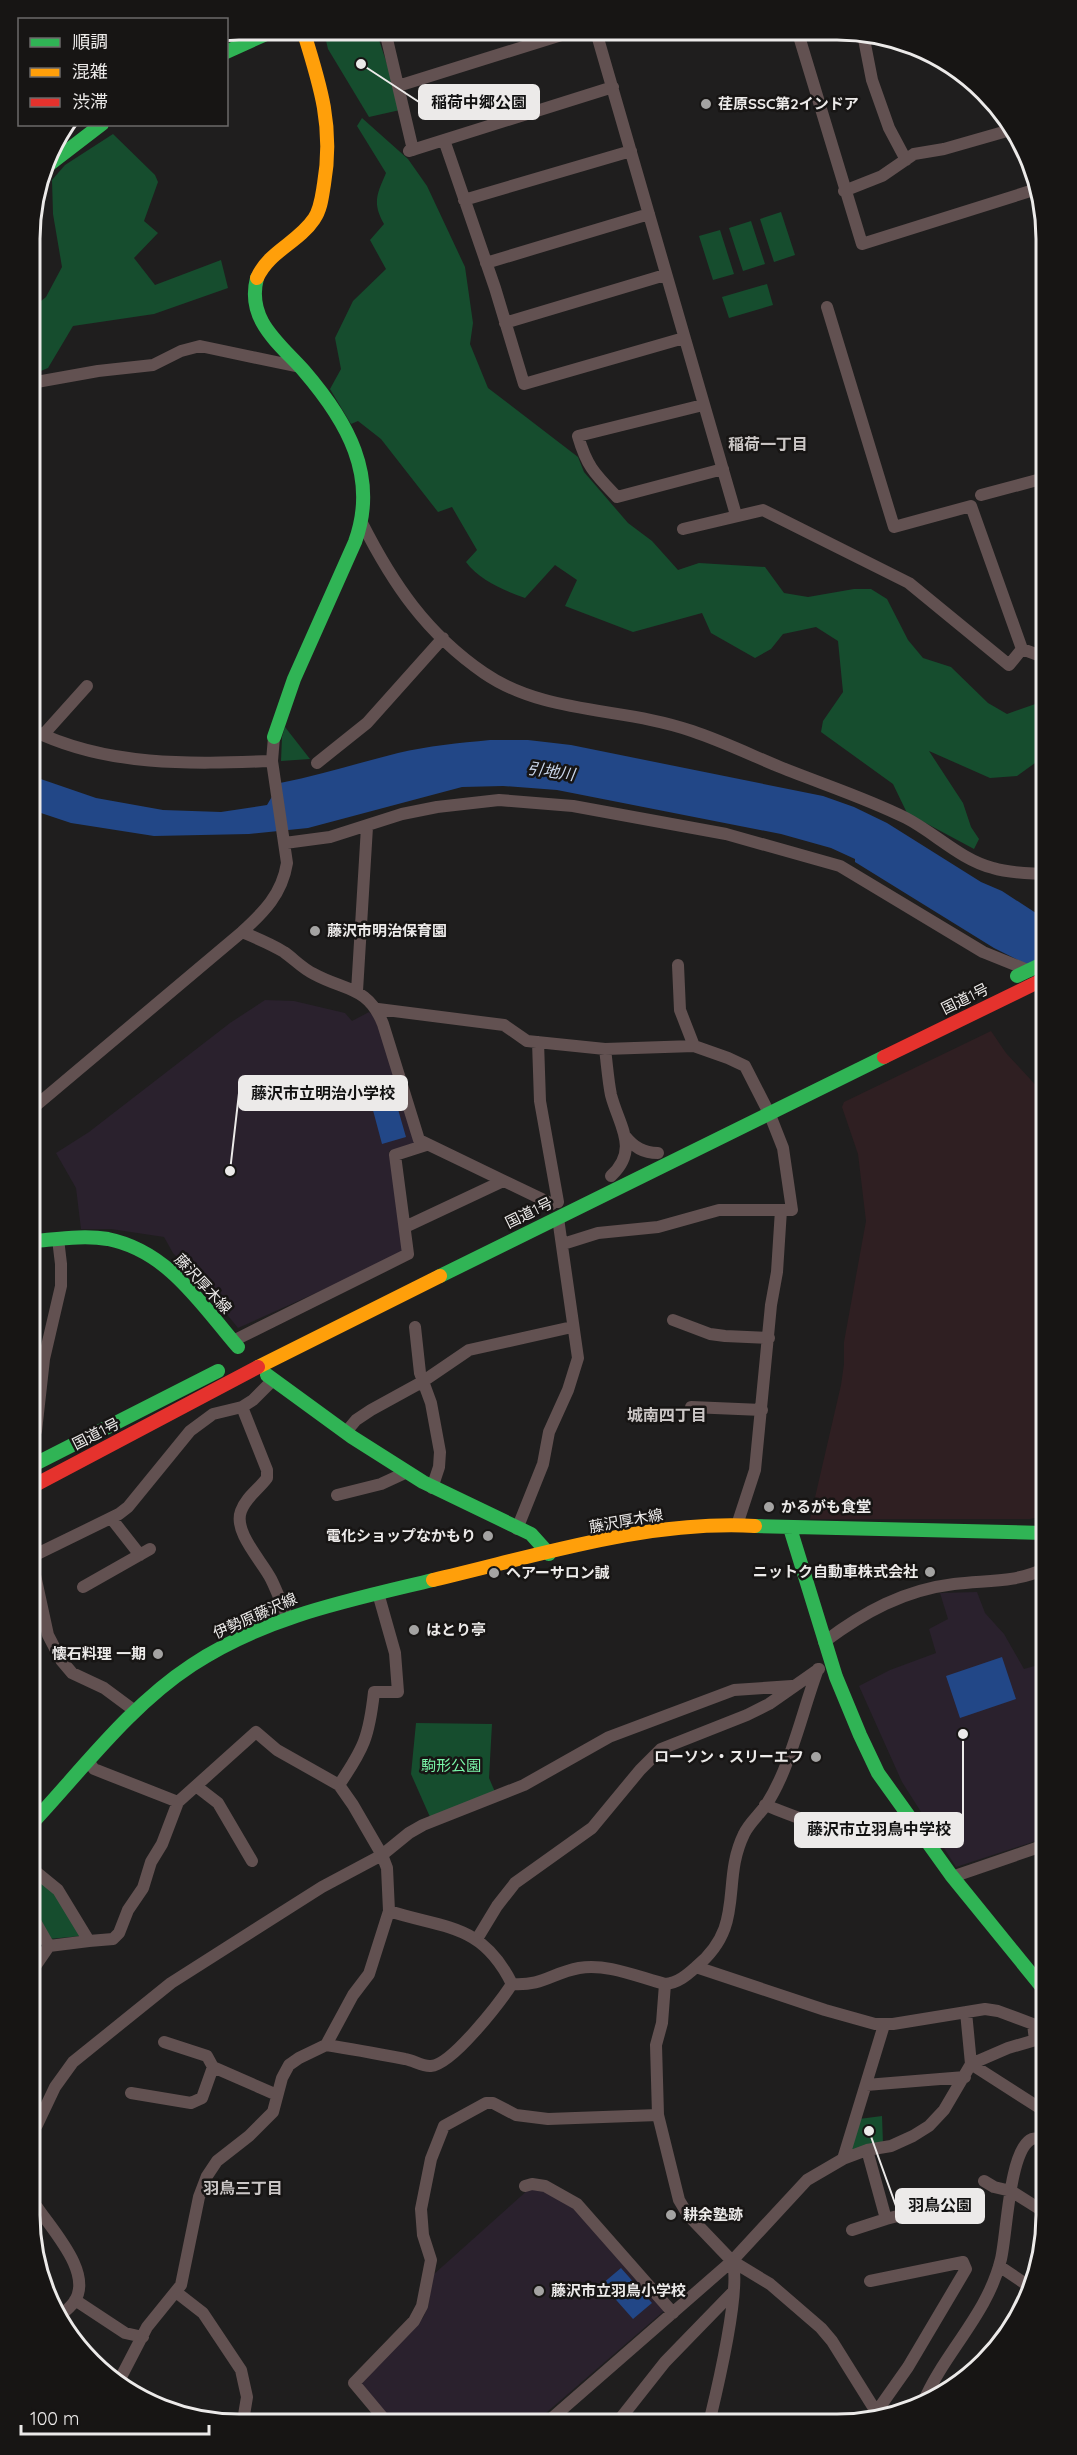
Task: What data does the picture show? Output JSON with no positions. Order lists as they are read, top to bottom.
{
  "streets": {
    "main road": ["国道1号", "藤沢厚木線", "伊勢原藤沢線"]
  },
  "crossings": [
    ["国道1号", "藤沢厚木線"],
    ["藤沢厚木線", "伊勢原藤沢線"]
  ],
  "districts": ["稲荷一丁目", "城南四丁目", "羽鳥三丁目"],
  "water": ["引地川"],
  "parks": ["駒形公園"],
  "places": [
    "稲荷中郷公園",
    "荏原SSC第2インドア",
    "藤沢市明治保育園",
    "藤沢市立明治小学校",
    "かるがも食堂",
    "電化ショップなかもり",
    "ニットク自動車株式会社",
    "ヘアーサロン誠",
    "はとり亭",
    "懐石料理 一期",
    "藤沢市立羽鳥中学校",
    "ローソン・スリーエフ",
    "羽鳥公園",
    "耕余塾跡",
    "藤沢市立羽鳥小学校"
  ],
  "legend": ["順調", "混雑", "渋滞"],
  "scale_bar": "100 m"
}
